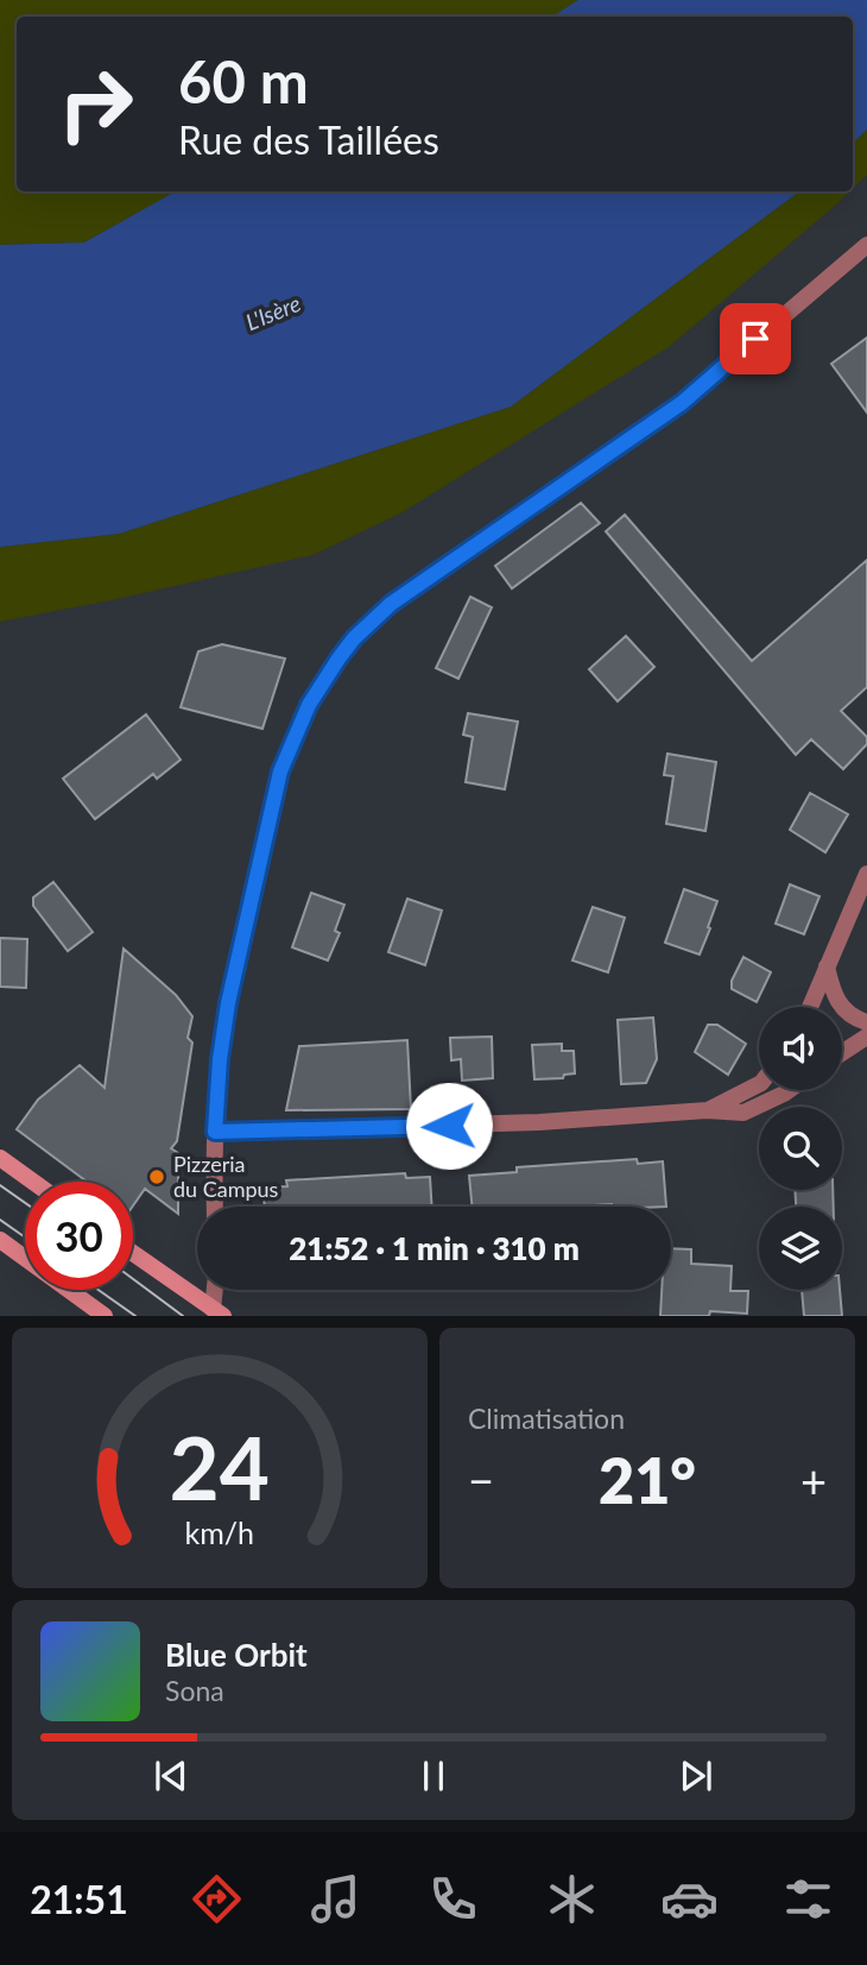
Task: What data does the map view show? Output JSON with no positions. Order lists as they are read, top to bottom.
{
  "water": ["L'Isère"],
  "places": ["Pizzeria du Campus"],
  "page": {
    "turn": ["60 m", "Rue des Taillées"],
    "limit": "30",
    "trip": "21:52 · 1 min · 310 m",
    "tile": "Climatisation",
    "heat": ["−", "21°", "+"],
    "song": ["Blue Orbit", "Sona"],
    "tabs": "21:51",
    "gauge": ["24", "km/h"]
  }
}
